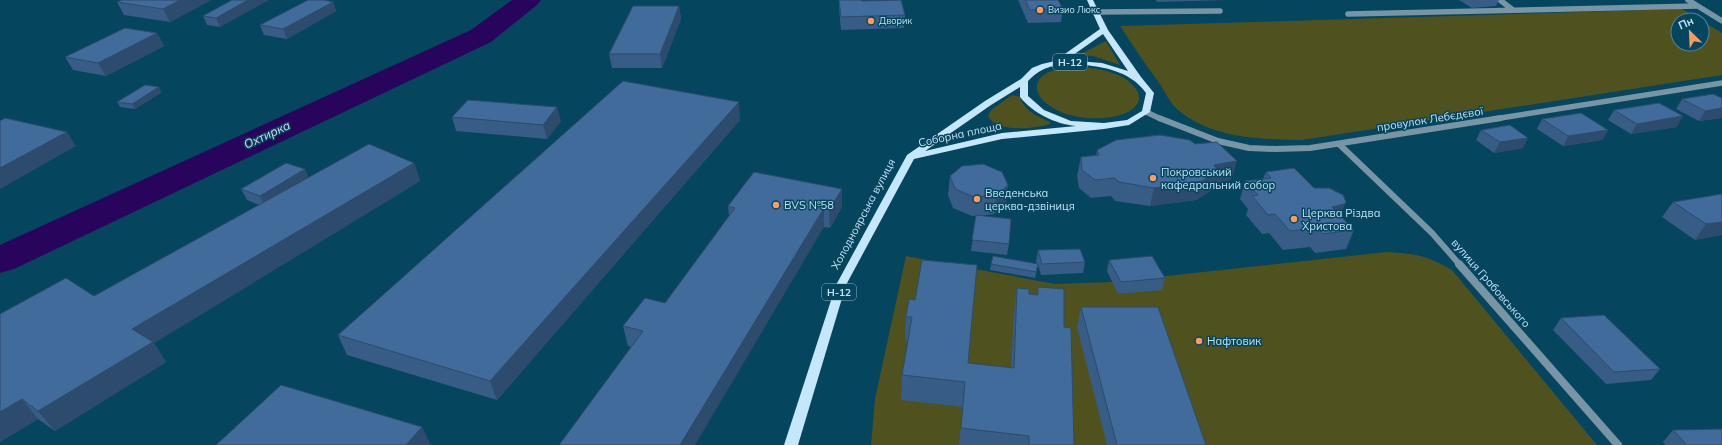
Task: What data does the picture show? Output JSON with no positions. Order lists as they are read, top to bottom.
{
  "streets": {
    "main road": ["Н-12", "Соборна площа", "Холодноярська вулиця"],
    "street": ["провулок Лебєдєвої", "вулиця Грабовського"]
  },
  "crossings": [
    ["Н-12", "Соборна площа"],
    ["провулок Лебєдєвої", "Соборна площа"],
    ["провулок Лебєдєвої", "вулиця Грабовського"],
    ["Соборна площа", "Холодноярська вулиця"]
  ],
  "water": ["Охтирка"],
  "places": [
    "Визио Люкс",
    "Дворик",
    "Покровський кафедральний собор",
    "Введенська церква-дзвіниця",
    "BVS №58",
    "Церква Різдва Христова",
    "Нафтовик"
  ],
  "north": "top left"
}
